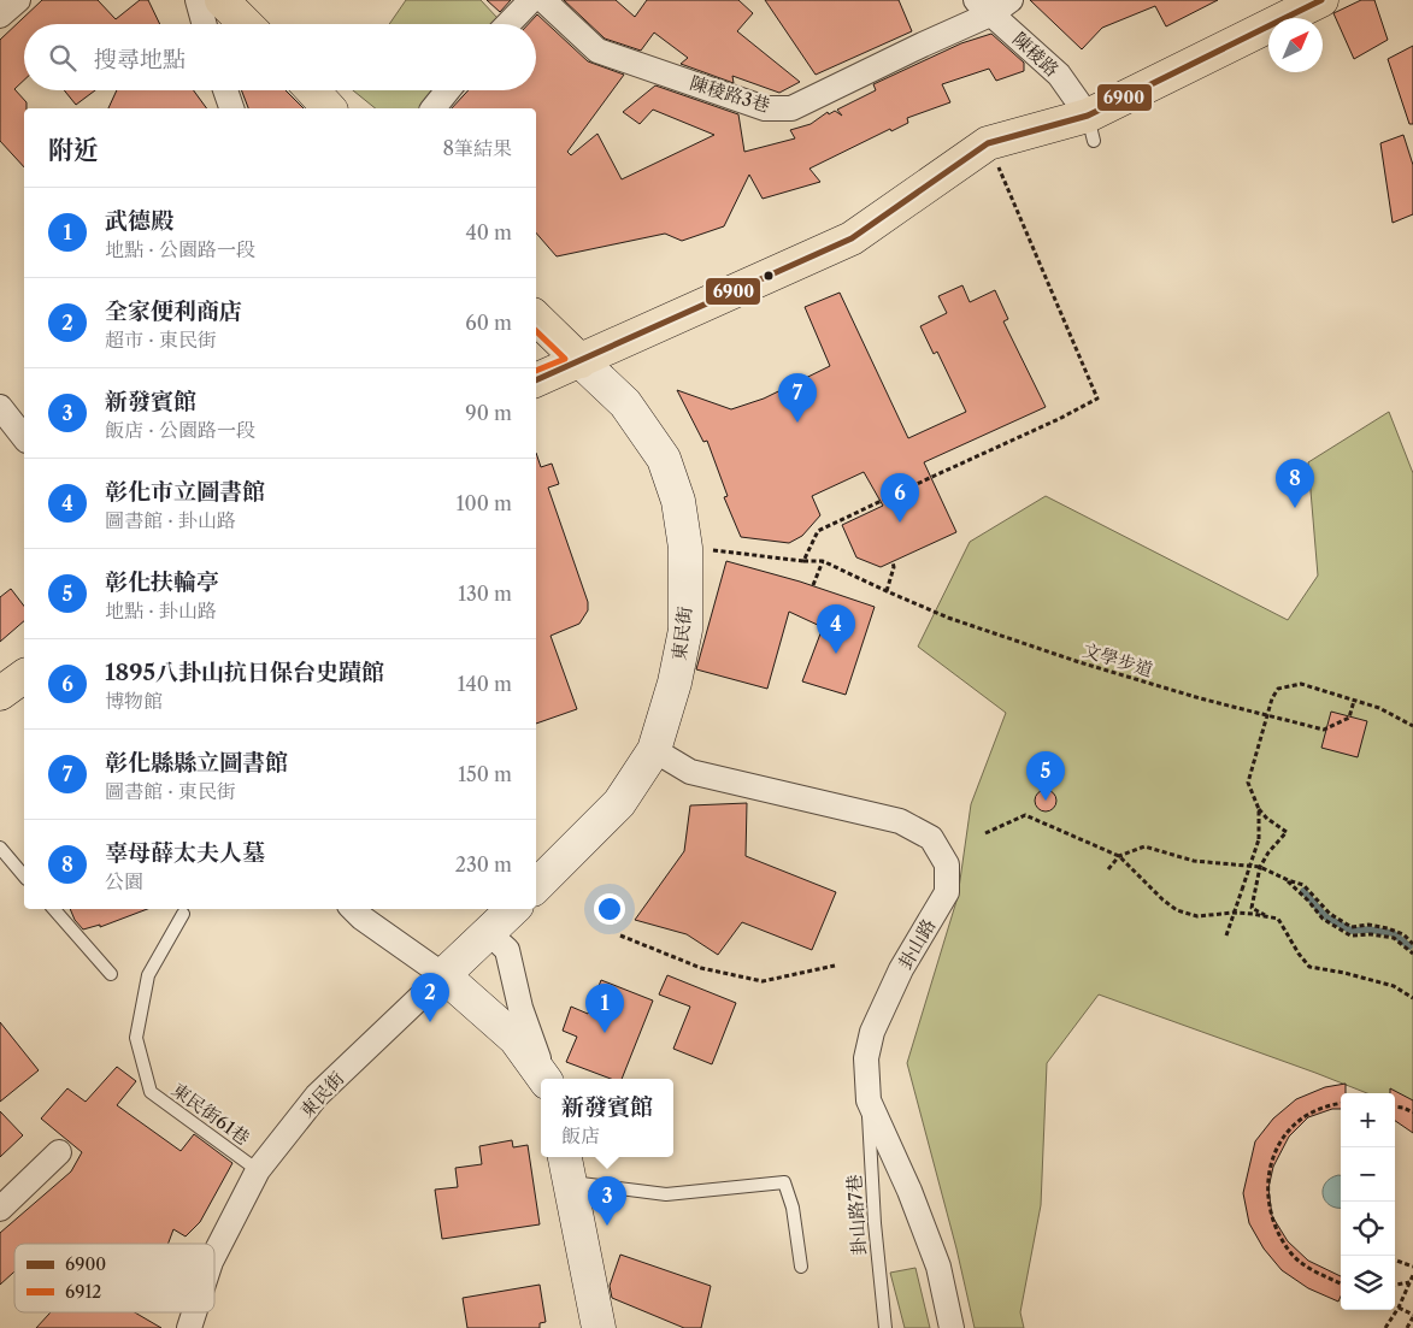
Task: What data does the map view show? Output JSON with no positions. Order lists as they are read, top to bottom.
{
  "streets": {
    "main road": ["東民街"],
    "street": ["陳稜路", "陳稜路3巷", "卦山路"],
    "lane": ["東民街61巷", "卦山路7巷"],
    "path": ["文學步道"]
  },
  "crossings": [
    ["陳稜路", "陳稜路3巷"],
    ["東民街", "文學步道"],
    ["東民街", "卦山路"],
    ["東民街", "東民街61巷"],
    ["卦山路", "卦山路7巷"]
  ],
  "lines": ["transit line 6900", "transit line 6912"],
  "legend": ["6900", "6912"],
  "north": "top right",
  "page": {
    "search": "搜尋地點",
    "heading": ["附近", "8筆結果"],
    "list": [
      {
        "mark": "1",
        "name": "武德殿",
        "note": "地點 · 公園路一段",
        "value": "40 m"
      },
      {
        "mark": "2",
        "name": "全家便利商店",
        "note": "超市 · 東民街",
        "value": "60 m"
      },
      {
        "mark": "3",
        "name": "新發賓館",
        "note": "飯店 · 公園路一段",
        "value": "90 m"
      },
      {
        "mark": "4",
        "name": "彰化市立圖書館",
        "note": "圖書館 · 卦山路",
        "value": "100 m"
      },
      {
        "mark": "5",
        "name": "彰化扶輪亭",
        "note": "地點 · 卦山路",
        "value": "130 m"
      },
      {
        "mark": "6",
        "name": "1895八卦山抗日保台史蹟館",
        "note": "博物館",
        "value": "140 m"
      },
      {
        "mark": "7",
        "name": "彰化縣縣立圖書館",
        "note": "圖書館 · 東民街",
        "value": "150 m"
      },
      {
        "mark": "8",
        "name": "辜母薛太夫人墓",
        "note": "公園",
        "value": "230 m"
      }
    ],
    "pins": [
      "7",
      "8",
      "6",
      "4",
      "5",
      "2",
      "1",
      "3"
    ],
    "popup": ["新發賓館", "飯店"],
    "map_buttons": ["+", "−"]
  }
}
